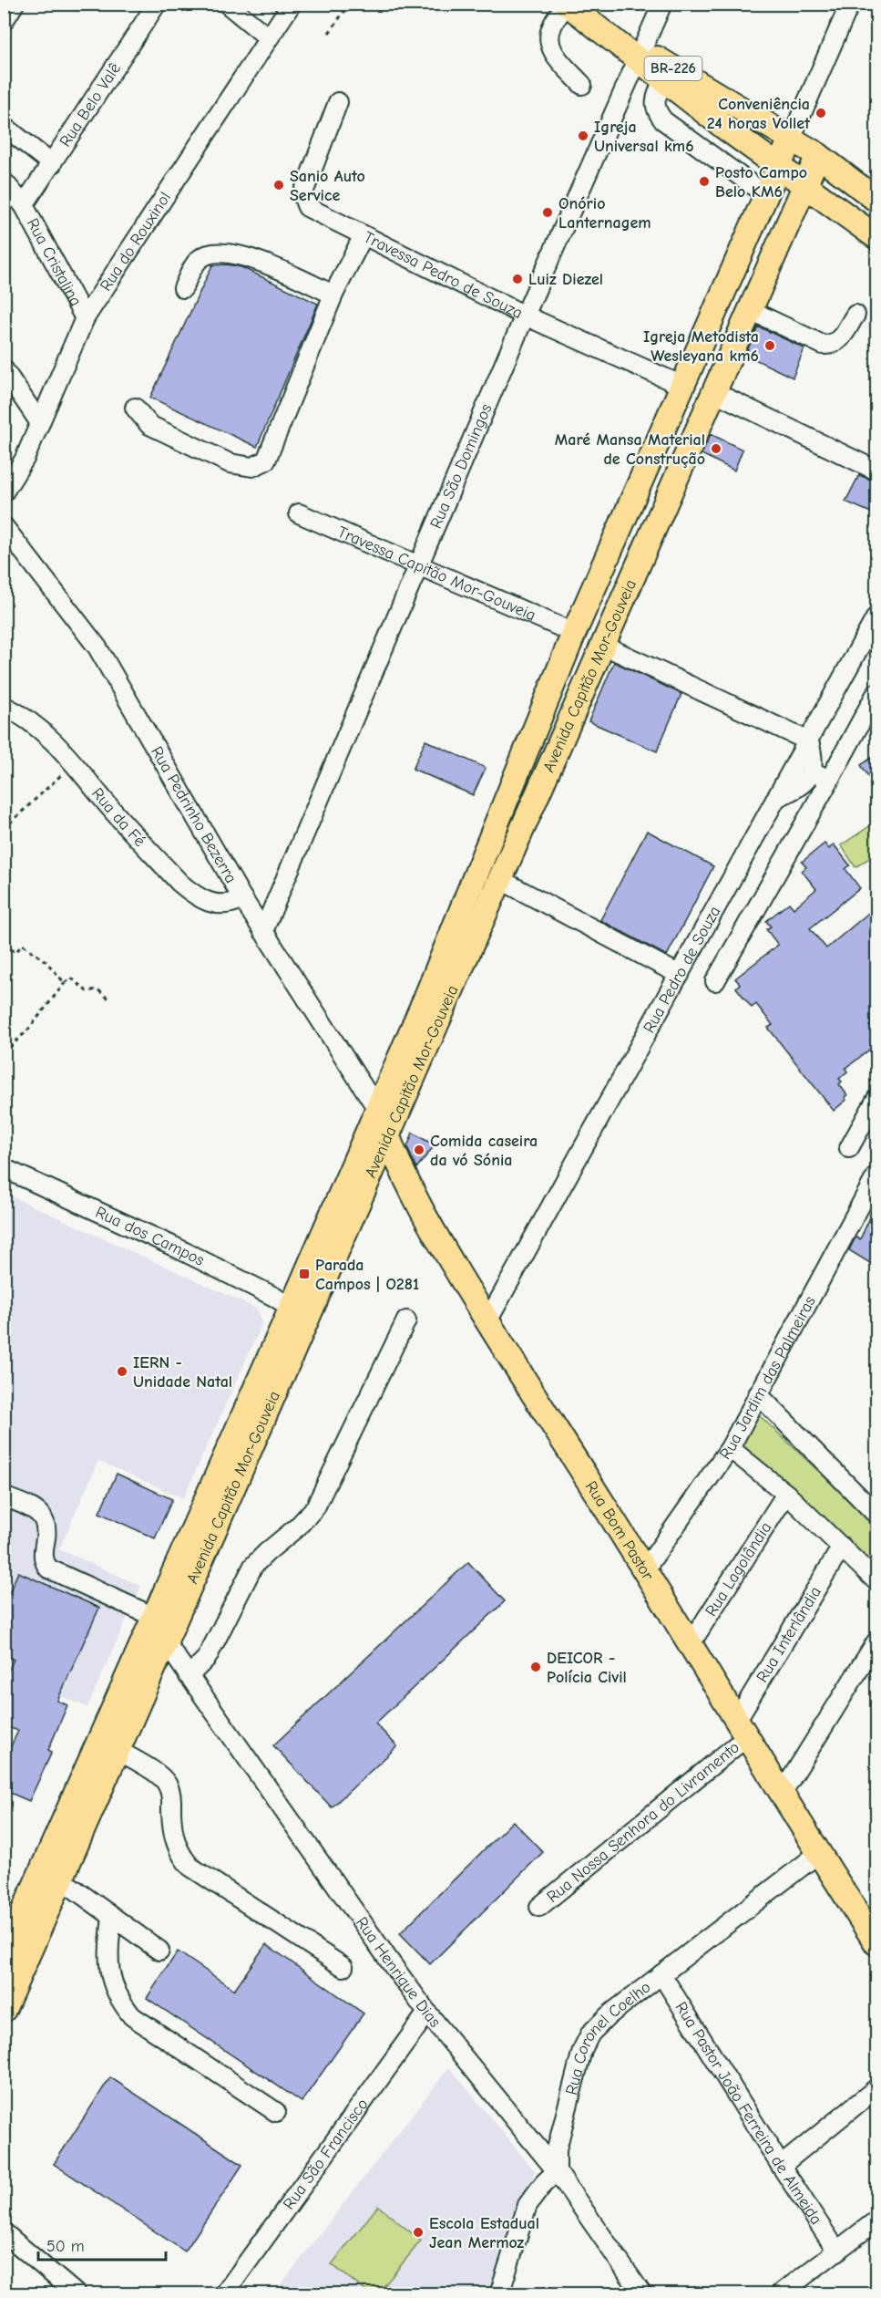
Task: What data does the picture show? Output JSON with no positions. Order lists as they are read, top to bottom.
{
  "streets": {
    "main road": ["BR-226", "Avenida Capitão Mor-Gouveia", "Rua Bom Pastor"],
    "street": [
      "Rua Belo Valê",
      "Rua do Rouxinol",
      "Rua Cristalina",
      "Travessa Pedro de Souza",
      "Rua São Domingos",
      "Travessa Capitão Mor-Gouveia",
      "Rua Pedrinho Bezerra",
      "Rua da Fé",
      "Rua Pedro de Souza",
      "Rua dos Campos",
      "Rua Jardim das Palmeiras",
      "Rua Lagolândia",
      "Rua Interlândia",
      "Rua Nossa Senhora do Livramento",
      "Rua Henrique Dias",
      "Rua Coronel Coelho",
      "Rua Pastor João Ferreira de Almeida",
      "Rua São Francisco"
    ]
  },
  "crossings": [
    ["BR-226", "Rua São Domingos"],
    ["BR-226", "Avenida Capitão Mor-Gouveia"],
    ["Rua Belo Valê", "Rua Cristalina"],
    ["Rua do Rouxinol", "Rua Cristalina"],
    ["Travessa Pedro de Souza", "Rua São Domingos"],
    ["Travessa Pedro de Souza", "Avenida Capitão Mor-Gouveia"],
    ["Rua São Domingos", "Travessa Capitão Mor-Gouveia"],
    ["Rua São Domingos", "Rua Pedrinho Bezerra"],
    ["Travessa Capitão Mor-Gouveia", "Avenida Capitão Mor-Gouveia"],
    ["Avenida Capitão Mor-Gouveia", "Rua Pedrinho Bezerra"],
    ["Avenida Capitão Mor-Gouveia", "Rua dos Campos"],
    ["Avenida Capitão Mor-Gouveia", "Rua Bom Pastor"],
    ["Avenida Capitão Mor-Gouveia", "Rua Henrique Dias"],
    ["Rua Pedrinho Bezerra", "Rua da Fé"],
    ["Rua Pedrinho Bezerra", "Rua Bom Pastor"],
    ["Rua Pedro de Souza", "Rua Bom Pastor"],
    ["Rua Jardim das Palmeiras", "Rua Bom Pastor"],
    ["Rua Bom Pastor", "Rua Lagolândia"],
    ["Rua Bom Pastor", "Rua Interlândia"],
    ["Rua Bom Pastor", "Rua Nossa Senhora do Livramento"],
    ["Rua Bom Pastor", "Rua Coronel Coelho"],
    ["Rua Interlândia", "Rua Nossa Senhora do Livramento"],
    ["Rua Henrique Dias", "Rua Coronel Coelho"],
    ["Rua Henrique Dias", "Rua São Francisco"],
    ["Rua Coronel Coelho", "Rua Pastor João Ferreira de Almeida"]
  ],
  "places": {
    "other": [
      "Conveniência 24 horas Vollet",
      "Igreja Universal km6",
      "Posto Campo Belo KM6",
      "Sanio Auto Service",
      "Onório Lanternagem",
      "Luiz Diezel",
      "Igreja Metodista Wesleyana km6",
      "Maré Mansa Material de Construção",
      "Comida caseira da vó Sónia",
      "IERN - Unidade Natal",
      "DEICOR - Polícia Civil",
      "Escola Estadual Jean Mermoz"
    ],
    "transit": ["Parada Campos | O281"]
  },
  "scale_bar": "50 m"
}
